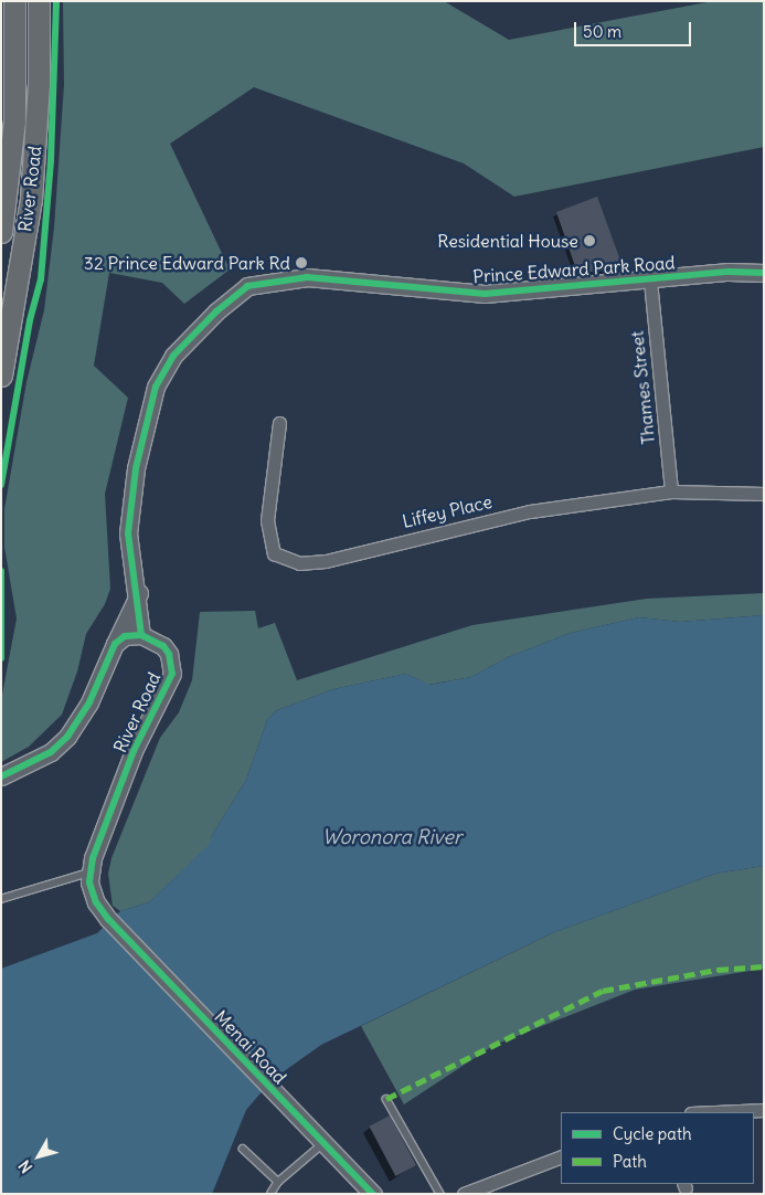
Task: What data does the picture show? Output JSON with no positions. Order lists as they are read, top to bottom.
{
  "streets": {
    "main road": ["River Road"],
    "street": [
      "Prince Edward Park Road",
      "Thames Street",
      "Liffey Place",
      "Menai Road"
    ]
  },
  "crossings": [
    ["River Road", "Prince Edward Park Road"],
    ["River Road", "Menai Road"],
    ["Prince Edward Park Road", "Thames Street"],
    ["Thames Street", "Liffey Place"]
  ],
  "water": ["Woronora River"],
  "places": ["Residential House", "32 Prince Edward Park Rd"],
  "legend": ["Cycle path", "Path"],
  "scale_bar": "50 m",
  "north": "bottom left"
}
